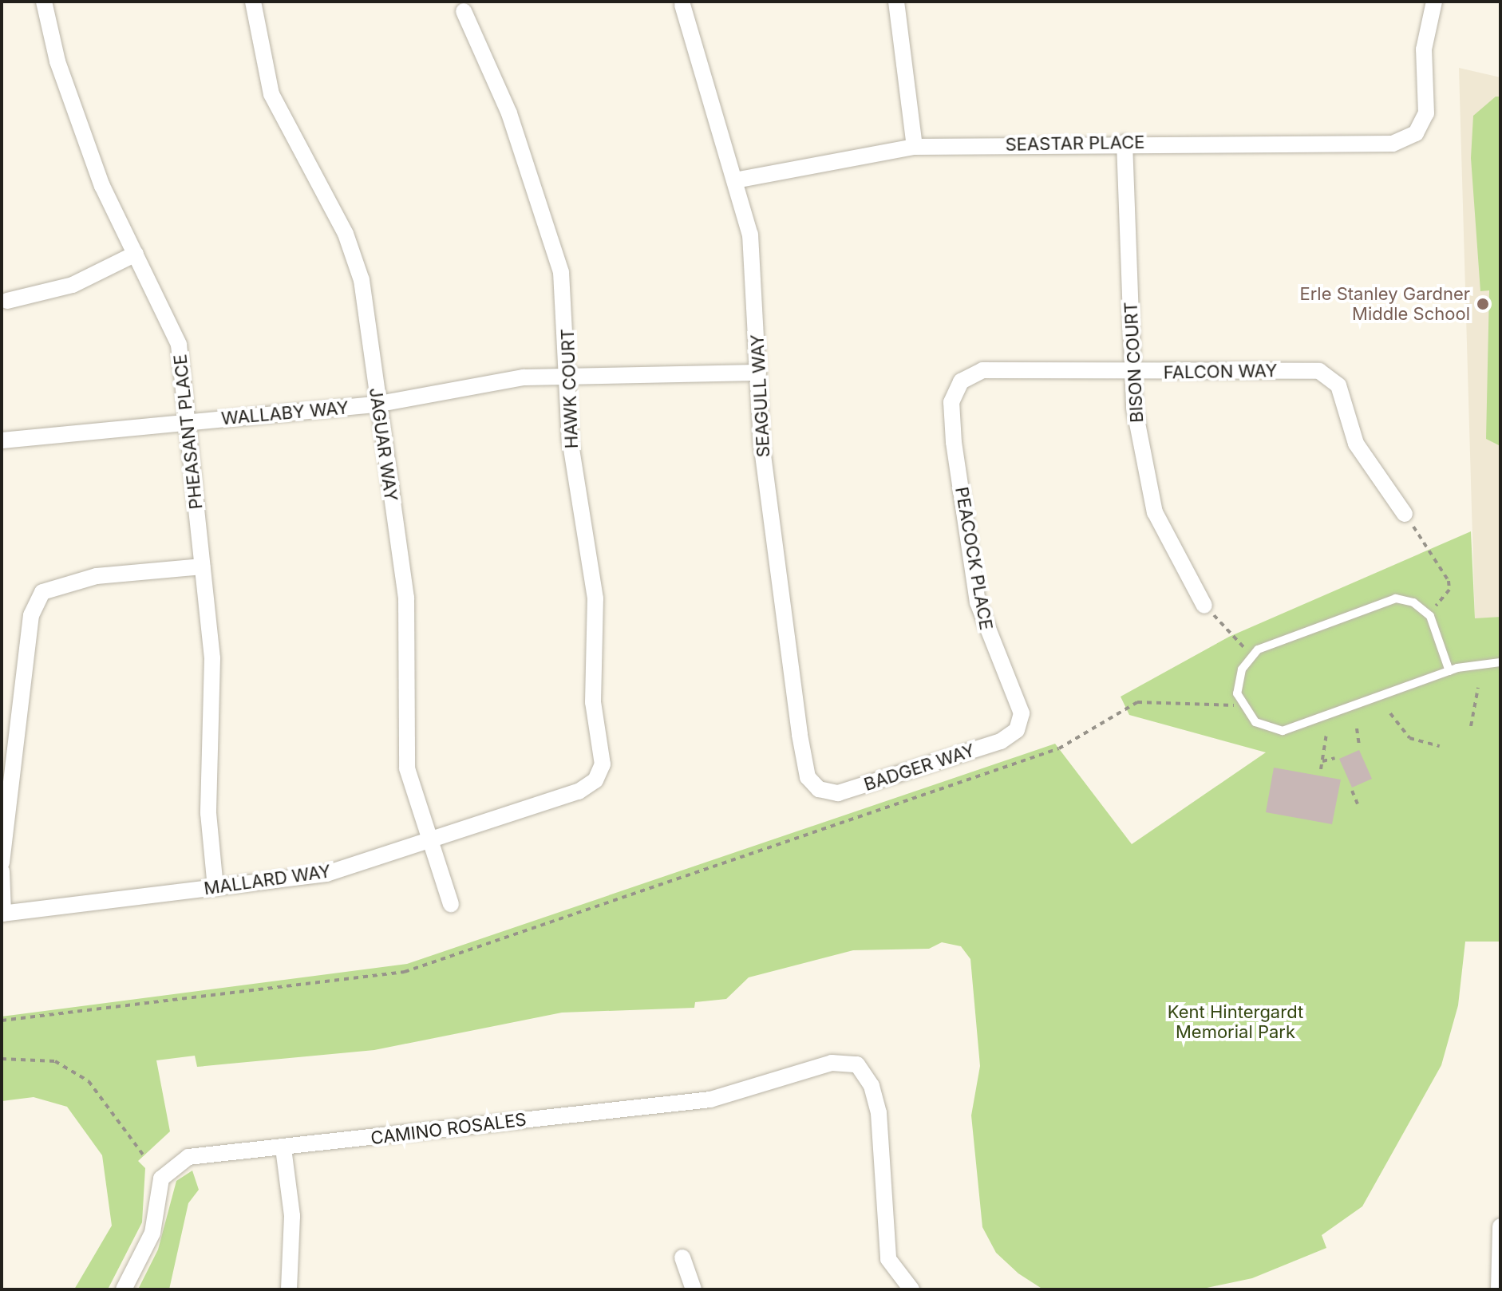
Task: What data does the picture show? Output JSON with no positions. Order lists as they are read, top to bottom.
{
  "streets": {
    "street": [
      "SEASTAR PLACE",
      "BISON COURT",
      "FALCON WAY",
      "HAWK COURT",
      "SEAGULL WAY",
      "WALLABY WAY",
      "PHEASANT PLACE",
      "JAGUAR WAY",
      "PEACOCK PLACE",
      "BADGER WAY",
      "MALLARD WAY",
      "CAMINO ROSALES"
    ]
  },
  "crossings": [
    ["SEASTAR PLACE", "BISON COURT"],
    ["SEASTAR PLACE", "SEAGULL WAY"],
    ["BISON COURT", "FALCON WAY"],
    ["FALCON WAY", "PEACOCK PLACE"],
    ["HAWK COURT", "WALLABY WAY"],
    ["HAWK COURT", "MALLARD WAY"],
    ["SEAGULL WAY", "WALLABY WAY"],
    ["SEAGULL WAY", "BADGER WAY"],
    ["WALLABY WAY", "PHEASANT PLACE"],
    ["WALLABY WAY", "JAGUAR WAY"],
    ["PHEASANT PLACE", "MALLARD WAY"],
    ["JAGUAR WAY", "MALLARD WAY"],
    ["PEACOCK PLACE", "BADGER WAY"]
  ],
  "parks": ["Kent Hintergardt Memorial Park"],
  "places": ["Erle Stanley Gardner Middle School"]
}
